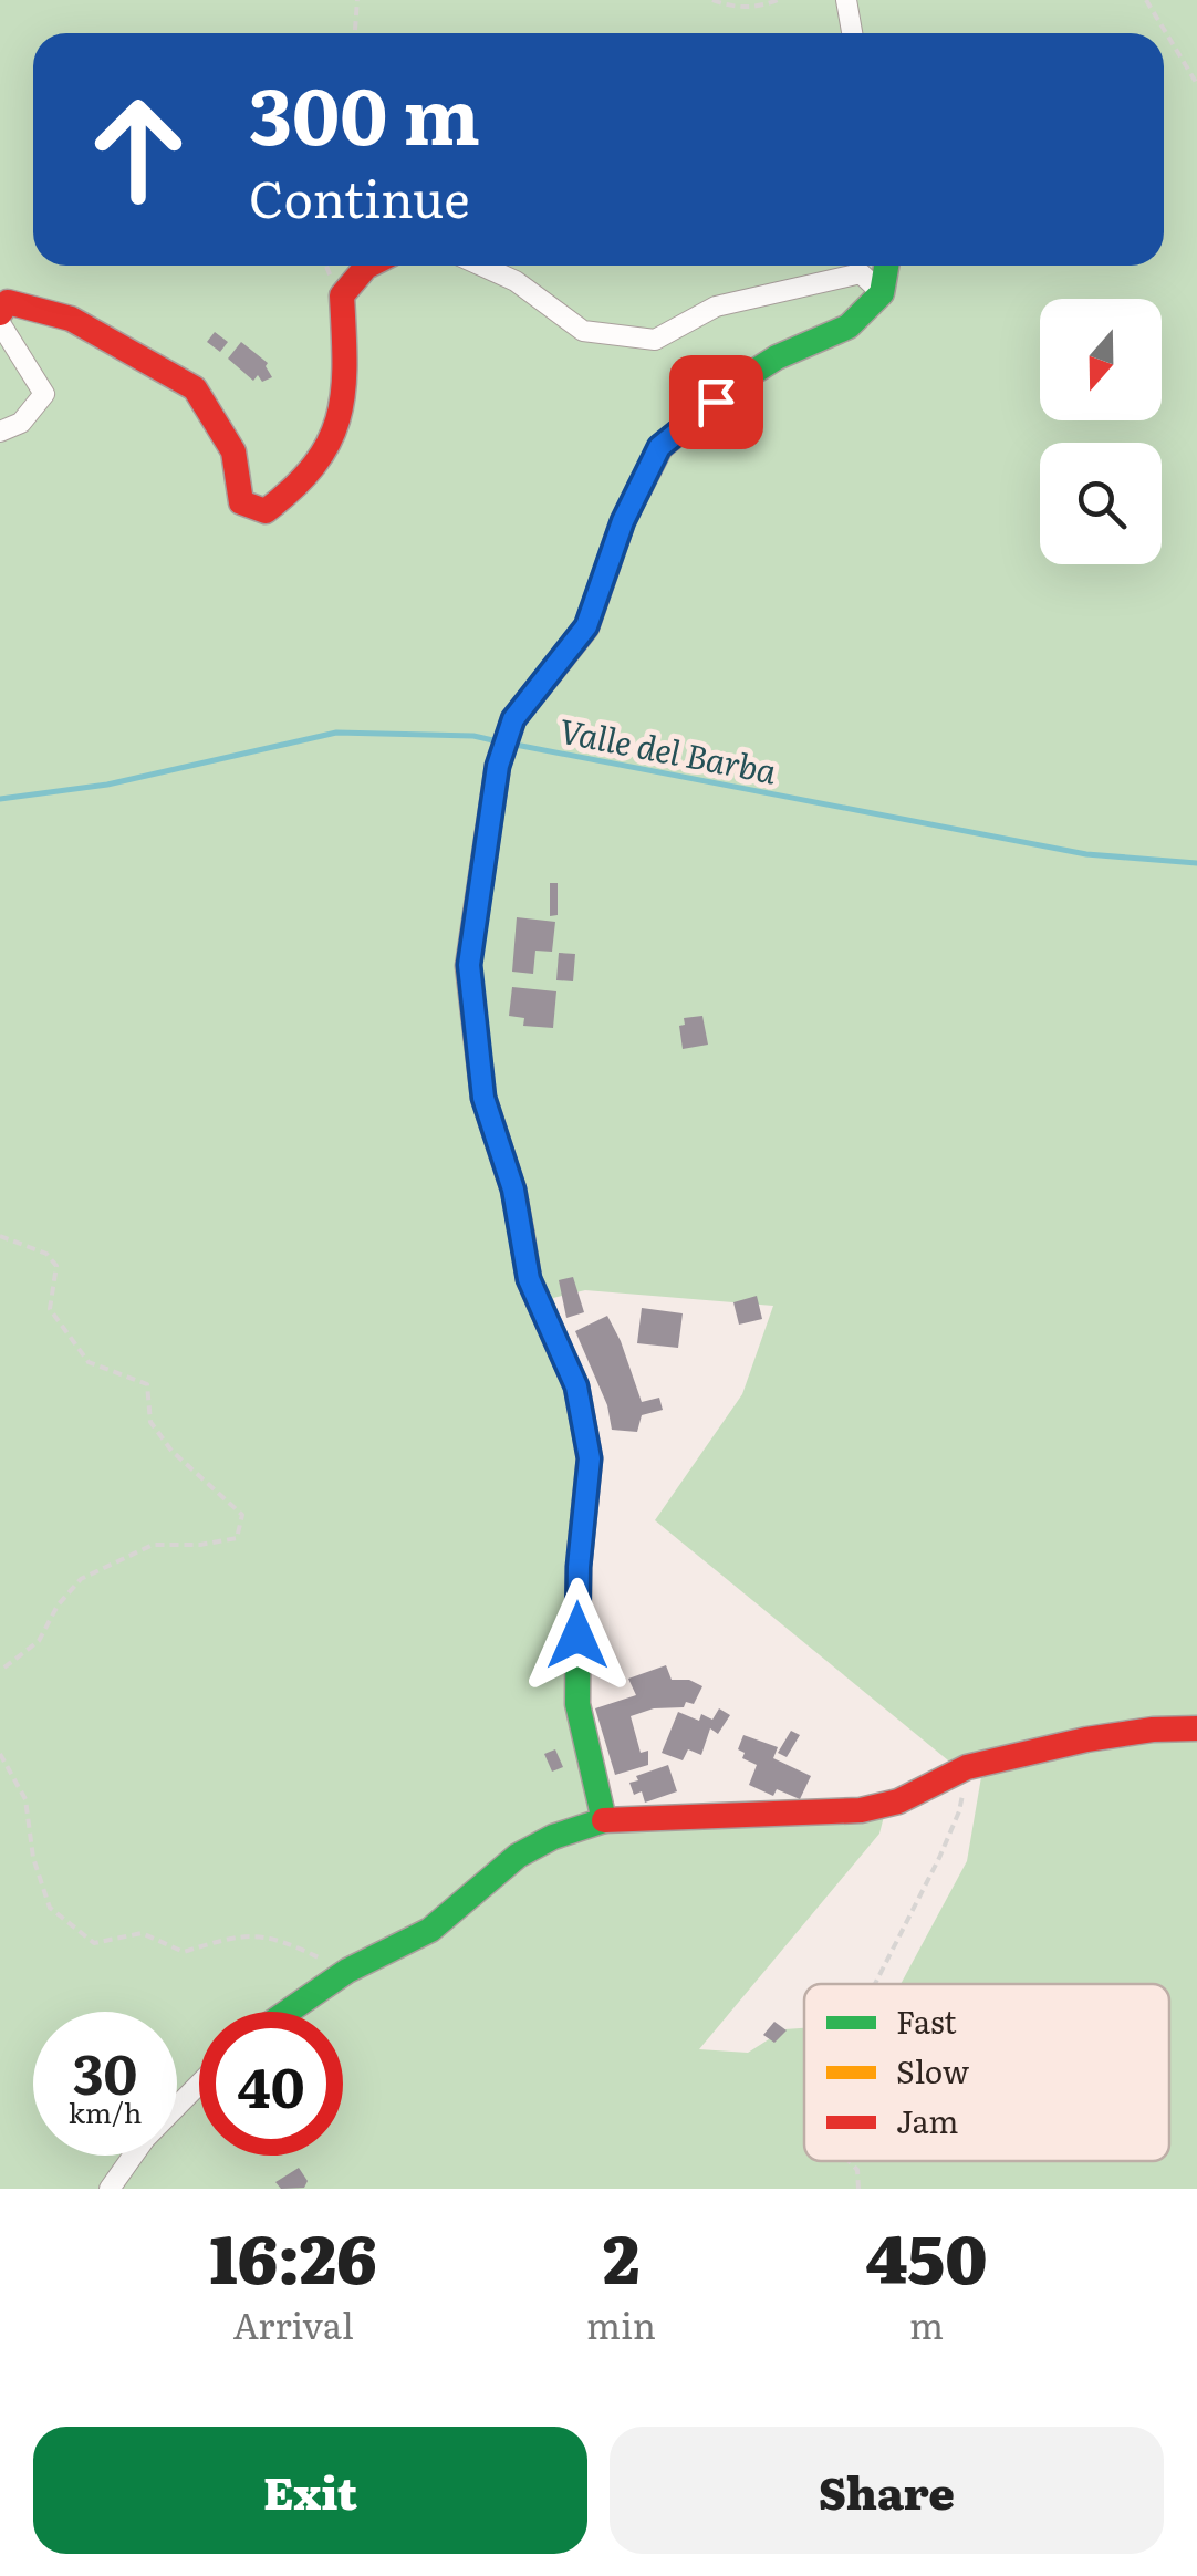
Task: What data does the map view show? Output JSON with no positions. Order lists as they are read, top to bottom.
{
  "water": ["Valle del Barba"],
  "legend": ["Fast", "Slow", "Jam"],
  "north": "bottom",
  "page": {
    "turn": ["300 m", "Continue"],
    "speed": "30 km/h",
    "limit": "40",
    "eta": [
      "16:26",
      "Arrival",
      "2",
      "min",
      "450",
      "m"
    ],
    "buttons": ["Exit", "Share"]
  }
}
